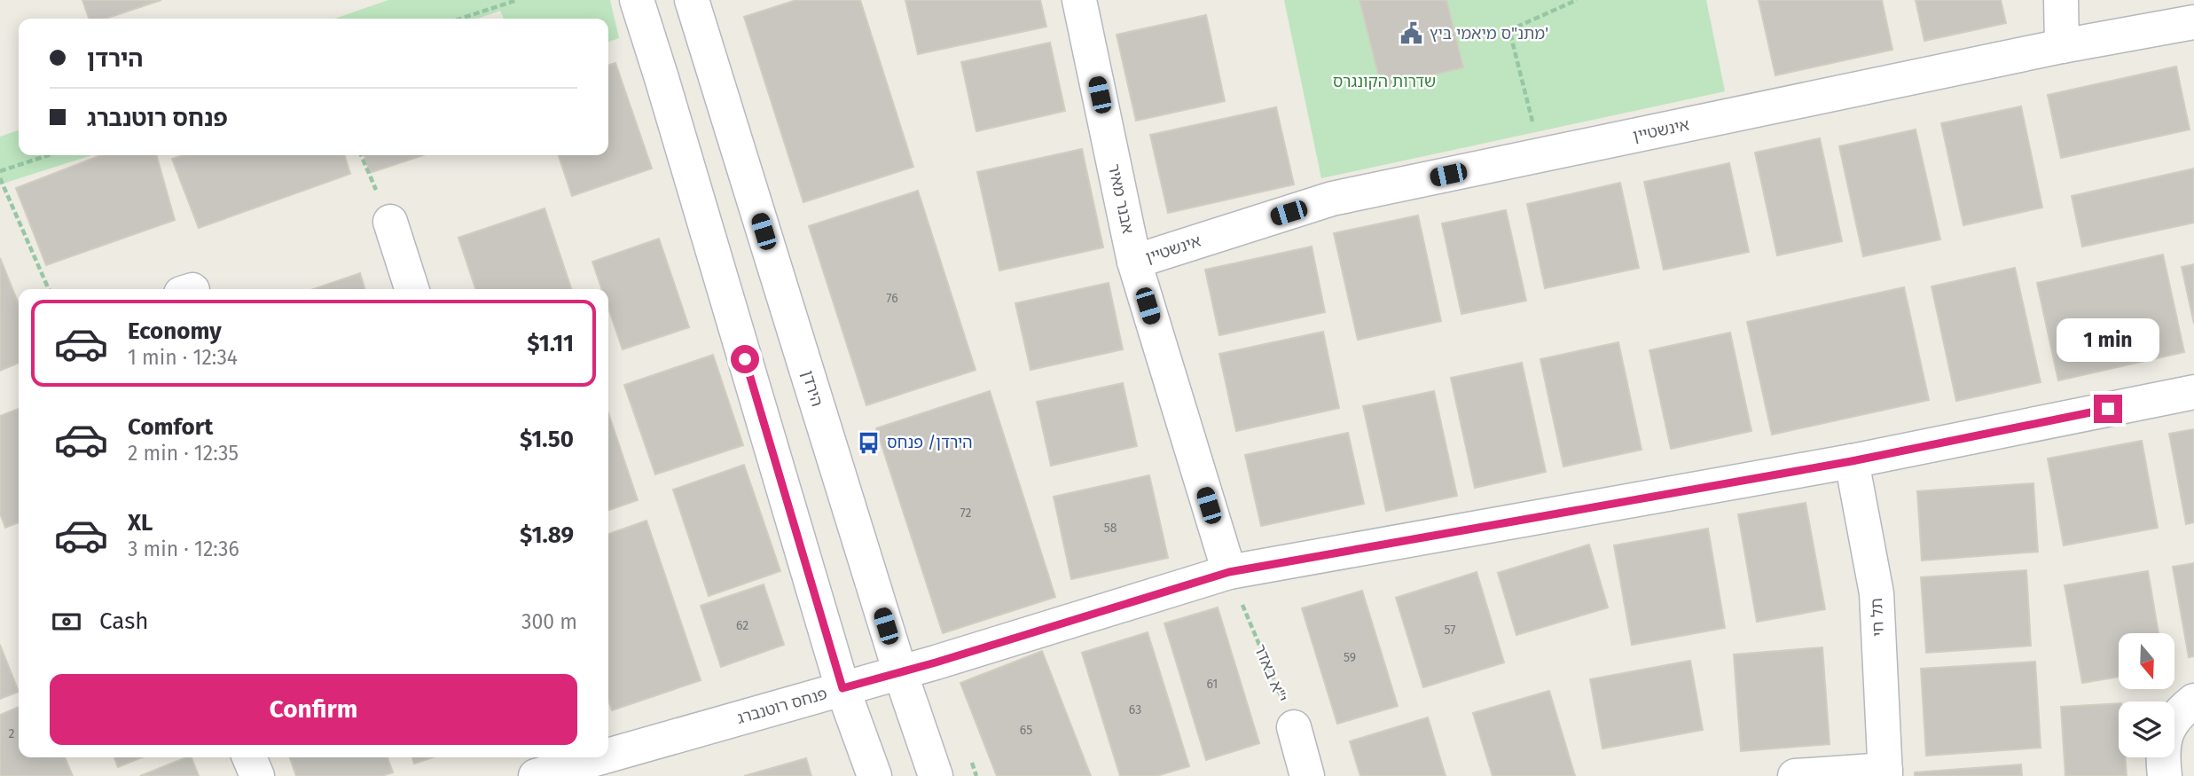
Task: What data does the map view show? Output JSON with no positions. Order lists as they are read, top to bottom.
{
  "streets": {
    "street": [
      "אינשטיין",
      "אבנר מאיר",
      "הירדן",
      "תל חי",
      "פנחס רוטנברג"
    ],
    "path": ["י\"א באדר"]
  },
  "crossings": [
    ["אינשטיין", "אבנר מאיר"],
    ["אבנר מאיר", "י\"א באדר"],
    ["אבנר מאיר", "פנחס רוטנברג"],
    ["הירדן", "פנחס רוטנברג"],
    ["תל חי", "פנחס רוטנברג"],
    ["י\"א באדר", "פנחס רוטנברג"]
  ],
  "parks": ["שדרות הקונגרס"],
  "places": {
    "public building": ["מתנ\"ס מיאמי ביץ'"],
    "bus stop": ["הירדן/ פנחס"]
  },
  "house_numbers": [
    "76",
    "72",
    "58",
    "62",
    "57",
    "59",
    "61",
    "63",
    "65",
    "2"
  ],
  "north": "bottom",
  "page": {
    "banner": ["הירדן", "פנחס רוטנברג"],
    "list": [
      {
        "name": "Economy",
        "note": "1 min · 12:34",
        "value": "$1.11"
      },
      {
        "name": "Comfort",
        "note": "2 min · 12:35",
        "value": "$1.50"
      },
      {
        "name": "XL",
        "note": "3 min · 12:36",
        "value": "$1.89"
      }
    ],
    "bubble": "1 min",
    "pay": ["Cash", "300 m"],
    "buttons": "Confirm"
  }
}
